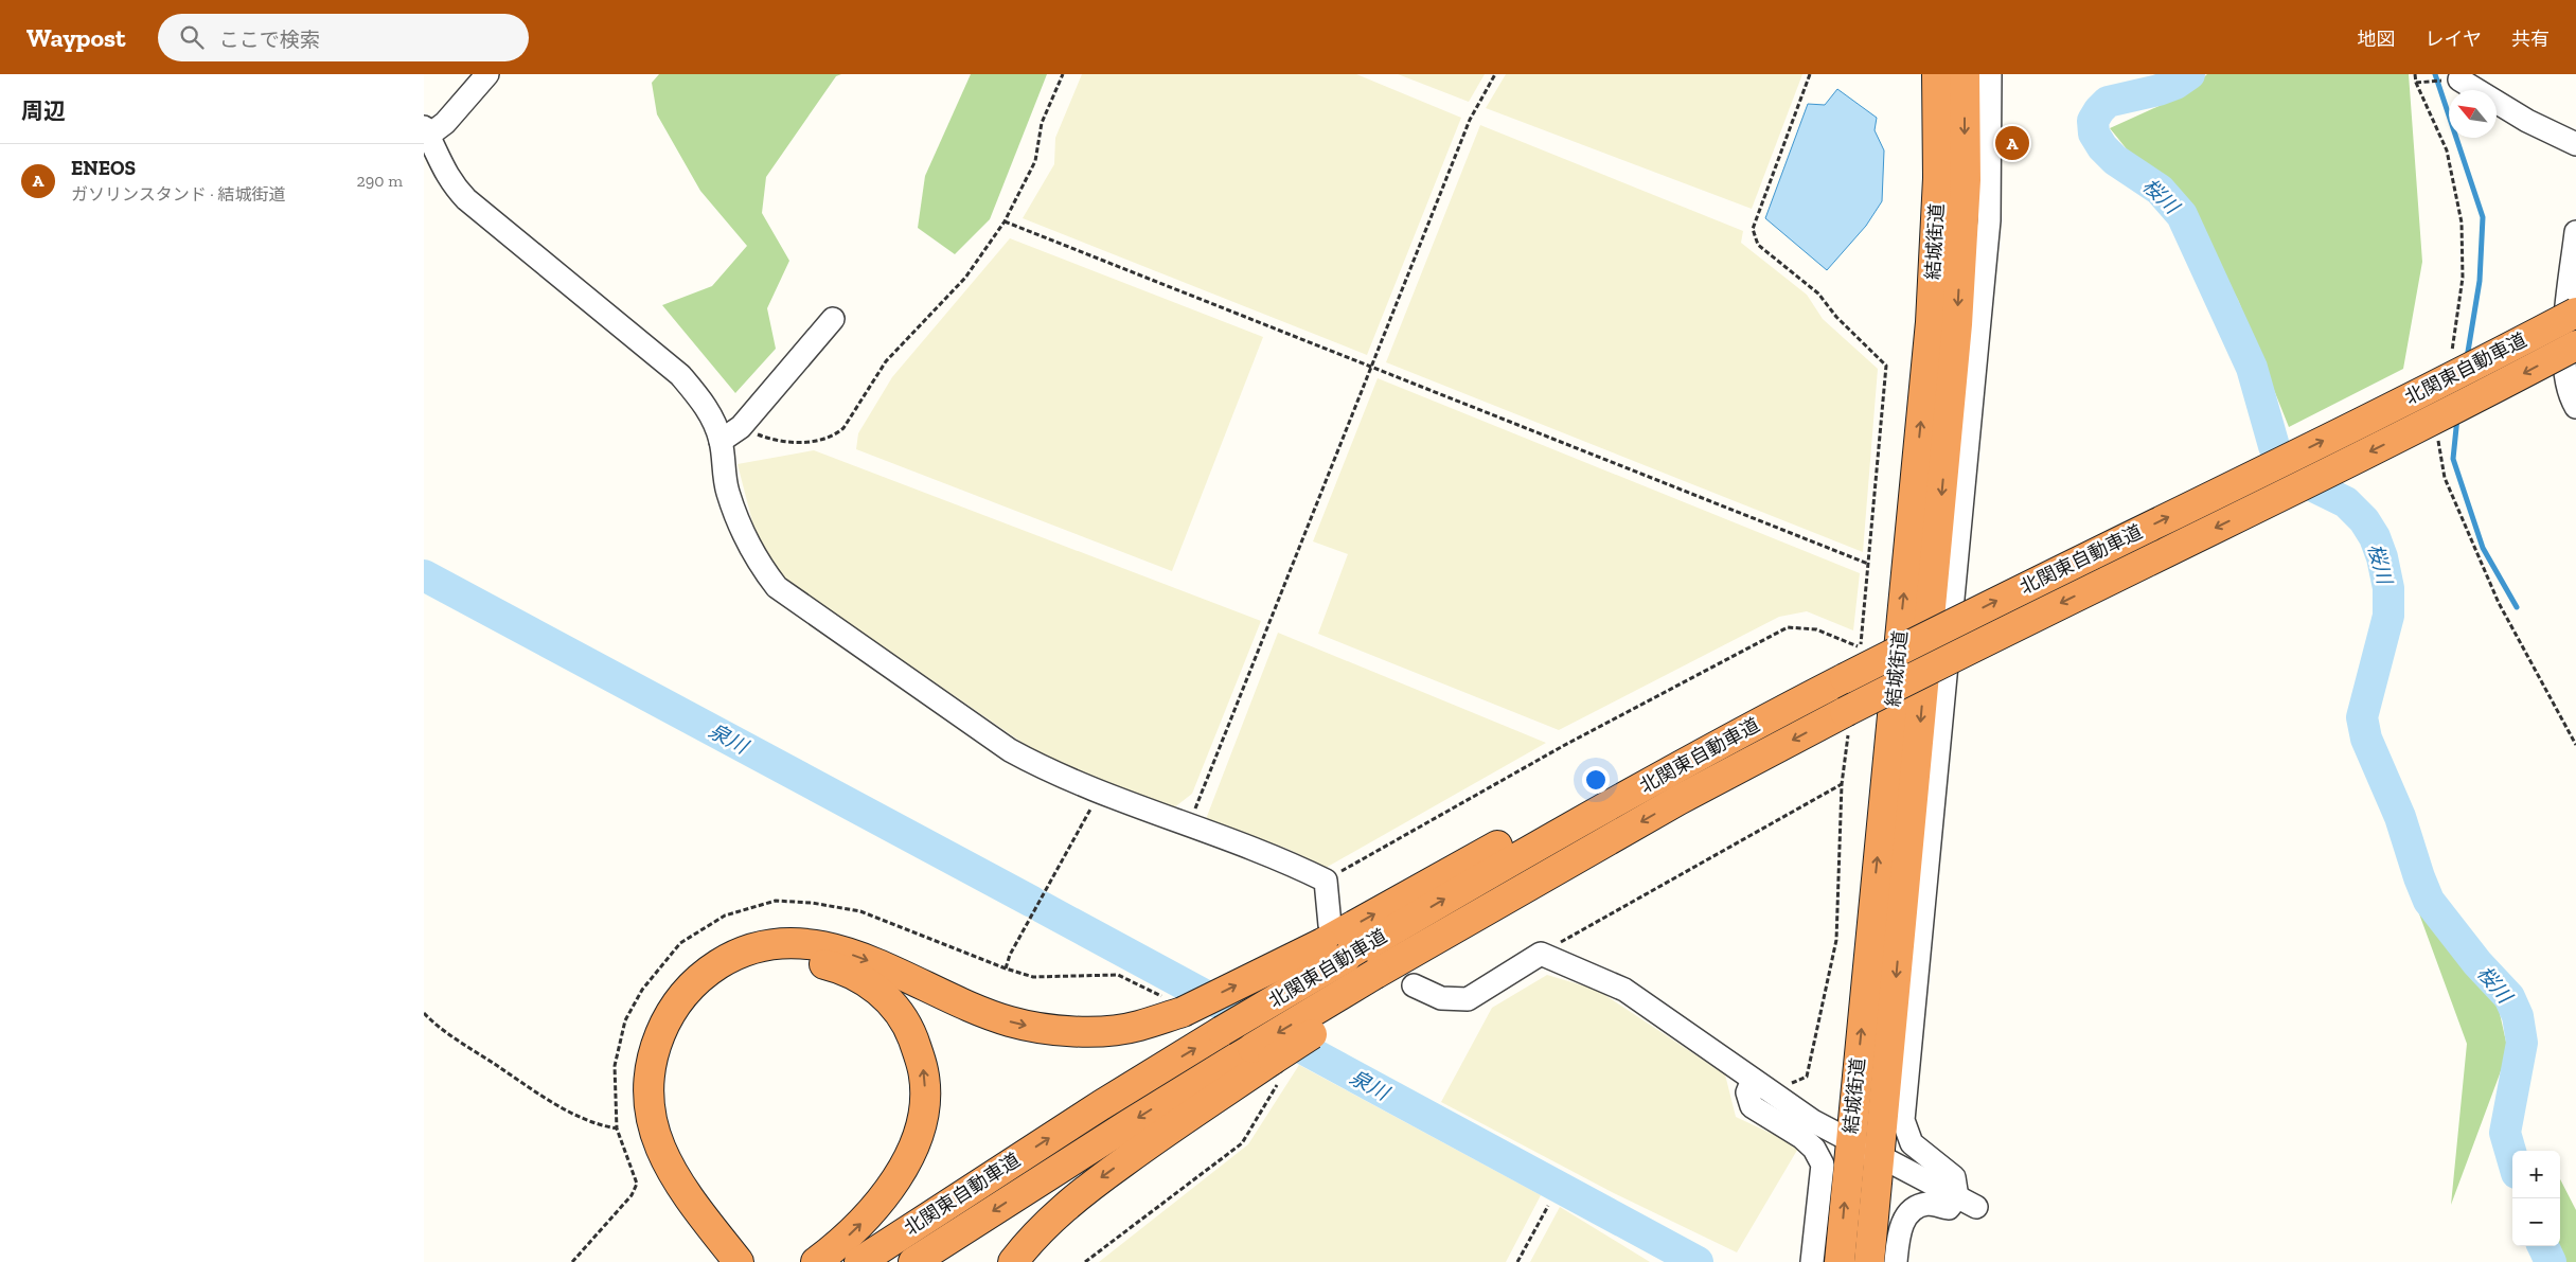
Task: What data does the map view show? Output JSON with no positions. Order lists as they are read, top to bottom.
{
  "streets": {
    "highway": ["結城街道", "北関東自動車道"]
  },
  "water": ["桜川", "泉川"],
  "north": "top left",
  "page": {
    "header": "Waypost",
    "search": "ここで検索",
    "nav": ["地図", "レイヤ", "共有"],
    "heading": "周辺",
    "pins": "A",
    "list": [
      {
        "mark": "A",
        "name": "ENEOS",
        "note": "ガソリンスタンド · 結城街道",
        "value": "290 m"
      }
    ],
    "map_buttons": ["+", "−"]
  }
}
